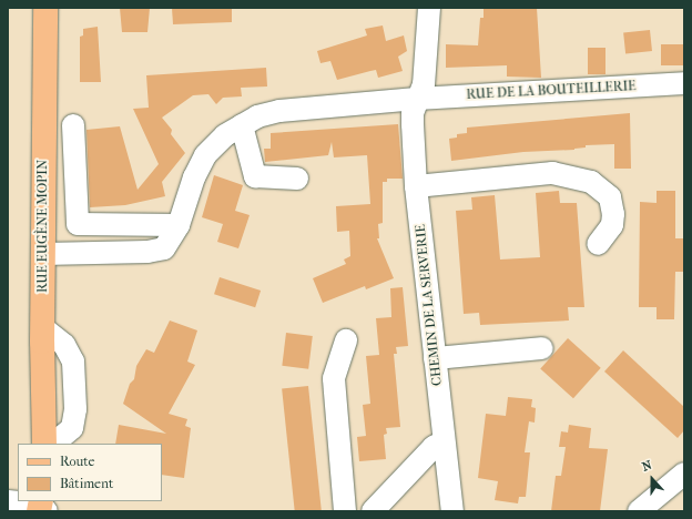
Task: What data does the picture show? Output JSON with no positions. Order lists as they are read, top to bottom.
{
  "streets": {
    "main road": ["RUE EUGÈNE MOPIN"],
    "street": ["RUE DE LA BOUTEILLERIE", "CHEMIN DE LA SERVERIE"]
  },
  "crossings": [
    ["RUE DE LA BOUTEILLERIE", "RUE EUGÈNE MOPIN"],
    ["RUE DE LA BOUTEILLERIE", "CHEMIN DE LA SERVERIE"]
  ],
  "legend": ["Route", "Bâtiment"],
  "north": "top"
}
